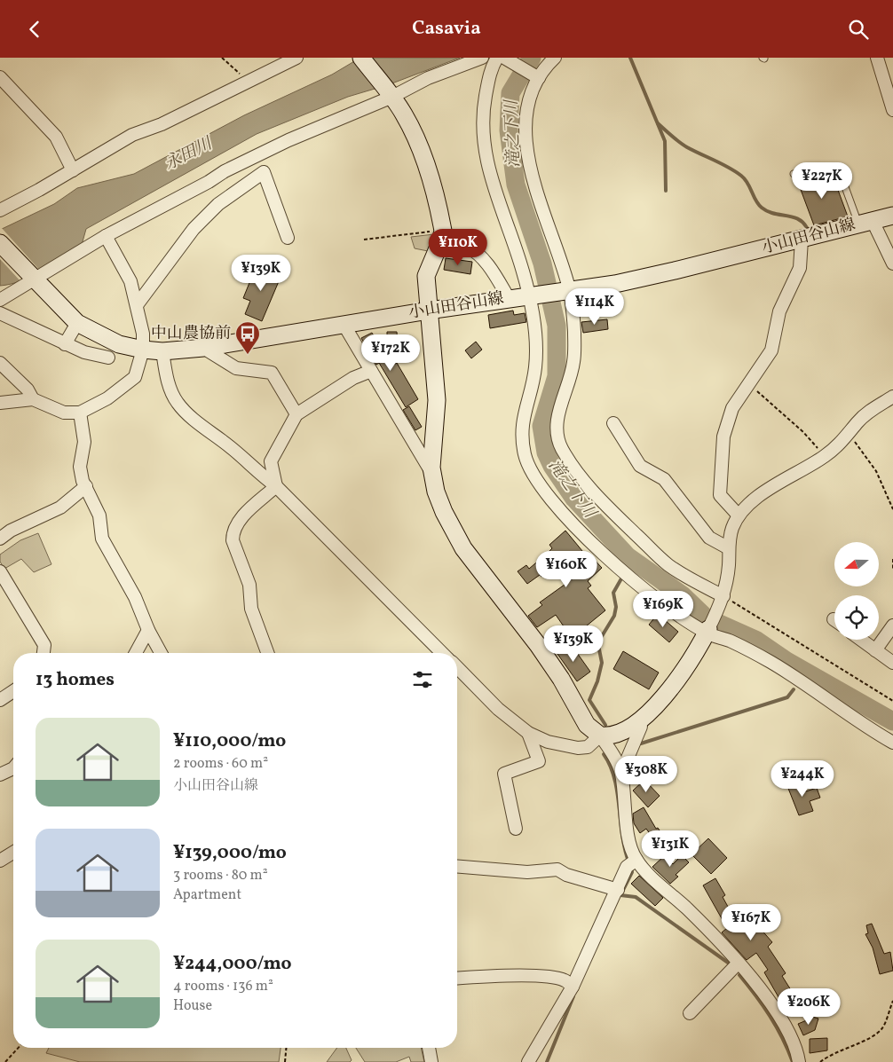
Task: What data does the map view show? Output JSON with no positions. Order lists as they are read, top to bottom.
{
  "streets": {
    "main road": ["小山田谷山線"]
  },
  "water": ["滝之下川", "永田川"],
  "places": {
    "bus stop": ["中山農協前"]
  },
  "north": "left",
  "page": {
    "header": "Casavia",
    "price": [
      "¥227K",
      "¥110K",
      "¥139K",
      "¥114K",
      "¥172K",
      "¥160K",
      "¥169K",
      "¥139K",
      "¥308K",
      "¥244K",
      "¥131K",
      "¥167K",
      "¥206K"
    ],
    "heading": "13 homes",
    "list": [
      {
        "name": "¥110,000/mo",
        "note": "2 rooms · 60 m² · 小山田谷山線"
      },
      {
        "name": "¥139,000/mo",
        "note": "3 rooms · 80 m² · Apartment"
      },
      {
        "name": "¥244,000/mo",
        "note": "4 rooms · 136 m² · House"
      }
    ]
  }
}
